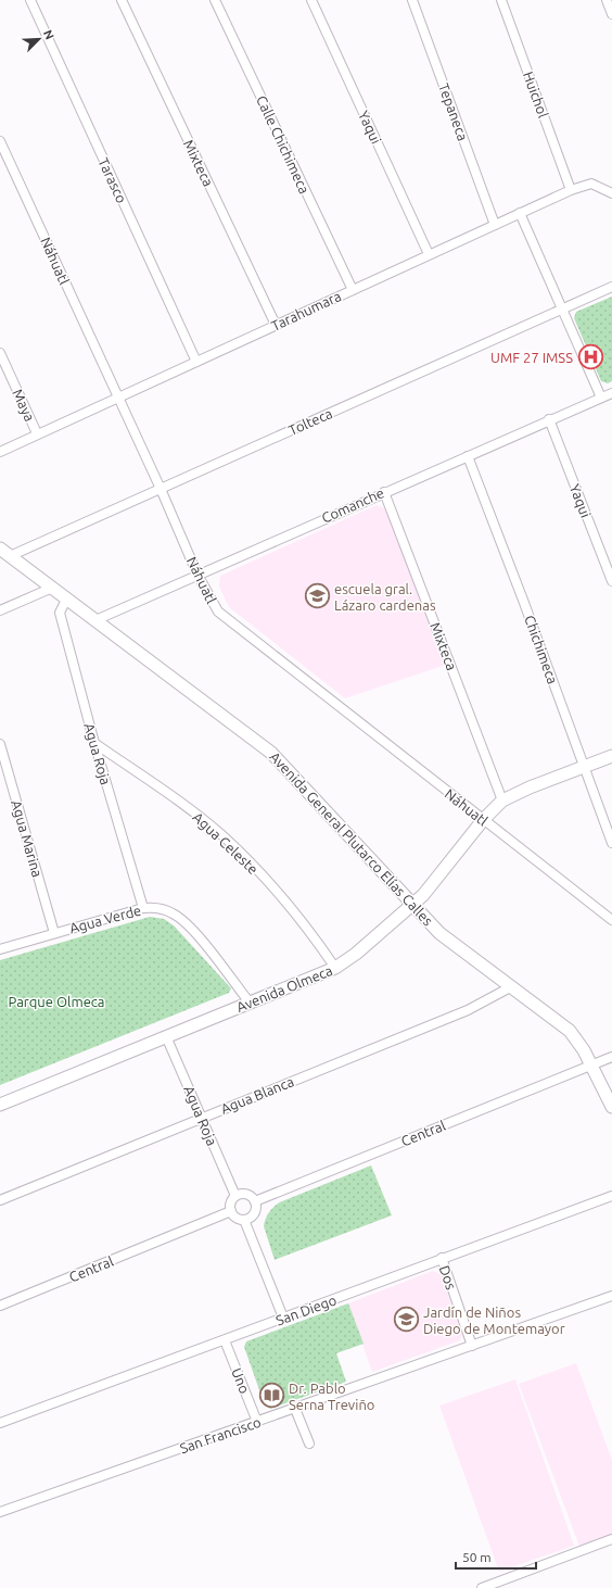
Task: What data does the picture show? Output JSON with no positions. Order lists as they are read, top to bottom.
{
  "streets": {
    "street": [
      "Huichol",
      "Tepaneca",
      "Yaqui",
      "Calle Chichimeca",
      "Mixteca",
      "Tarasco",
      "Náhuatl",
      "Tarahumara",
      "Maya",
      "Tolteca",
      "Comanche",
      "Chichimeca",
      "Agua Roja",
      "Agua Marina",
      "Avenida General Plutarco Elías Calles",
      "Agua Celeste",
      "Agua Verde",
      "Avenida Olmeca",
      "Agua Blanca",
      "Central",
      "Dos",
      "San Diego",
      "Uno",
      "San Francisco"
    ]
  },
  "crossings": [
    ["Huichol", "Tarahumara"],
    ["Tepaneca", "Tarahumara"],
    ["Yaqui", "Tarahumara"],
    ["Yaqui", "Comanche"],
    ["Calle Chichimeca", "Tarahumara"],
    ["Mixteca", "Tarahumara"],
    ["Mixteca", "Comanche"],
    ["Mixteca", "Avenida Olmeca"],
    ["Tarasco", "Tarahumara"],
    ["Náhuatl", "Tarahumara"],
    ["Náhuatl", "Tolteca"],
    ["Náhuatl", "Comanche"],
    ["Náhuatl", "Avenida Olmeca"],
    ["Tarahumara", "Maya"],
    ["Tolteca", "Avenida General Plutarco Elías Calles"],
    ["Comanche", "Chichimeca"],
    ["Comanche", "Avenida General Plutarco Elías Calles"],
    ["Chichimeca", "Avenida Olmeca"],
    ["Agua Roja", "Avenida General Plutarco Elías Calles"],
    ["Agua Roja", "Agua Celeste"],
    ["Agua Roja", "Agua Verde"],
    ["Agua Roja", "Avenida Olmeca"],
    ["Agua Roja", "Agua Blanca"],
    ["Agua Roja", "Central"],
    ["Agua Marina", "Agua Verde"],
    ["Avenida General Plutarco Elías Calles", "Avenida Olmeca"],
    ["Avenida General Plutarco Elías Calles", "Agua Blanca"],
    ["Avenida General Plutarco Elías Calles", "Central"],
    ["Agua Celeste", "Avenida Olmeca"],
    ["Agua Verde", "Avenida Olmeca"],
    ["Dos", "San Diego"],
    ["Dos", "San Francisco"],
    ["San Diego", "Uno"],
    ["Uno", "San Francisco"]
  ],
  "parks": ["Parque Olmeca"],
  "places": {
    "hospital": ["UMF 27 IMSS"],
    "school or university": ["escuela gral. Lázaro cardenas", "Jardín de Niños Diego de Montemayor"],
    "library": ["Dr. Pablo Serna Treviño"]
  },
  "scale_bar": "50 m",
  "north": "top right"
}
